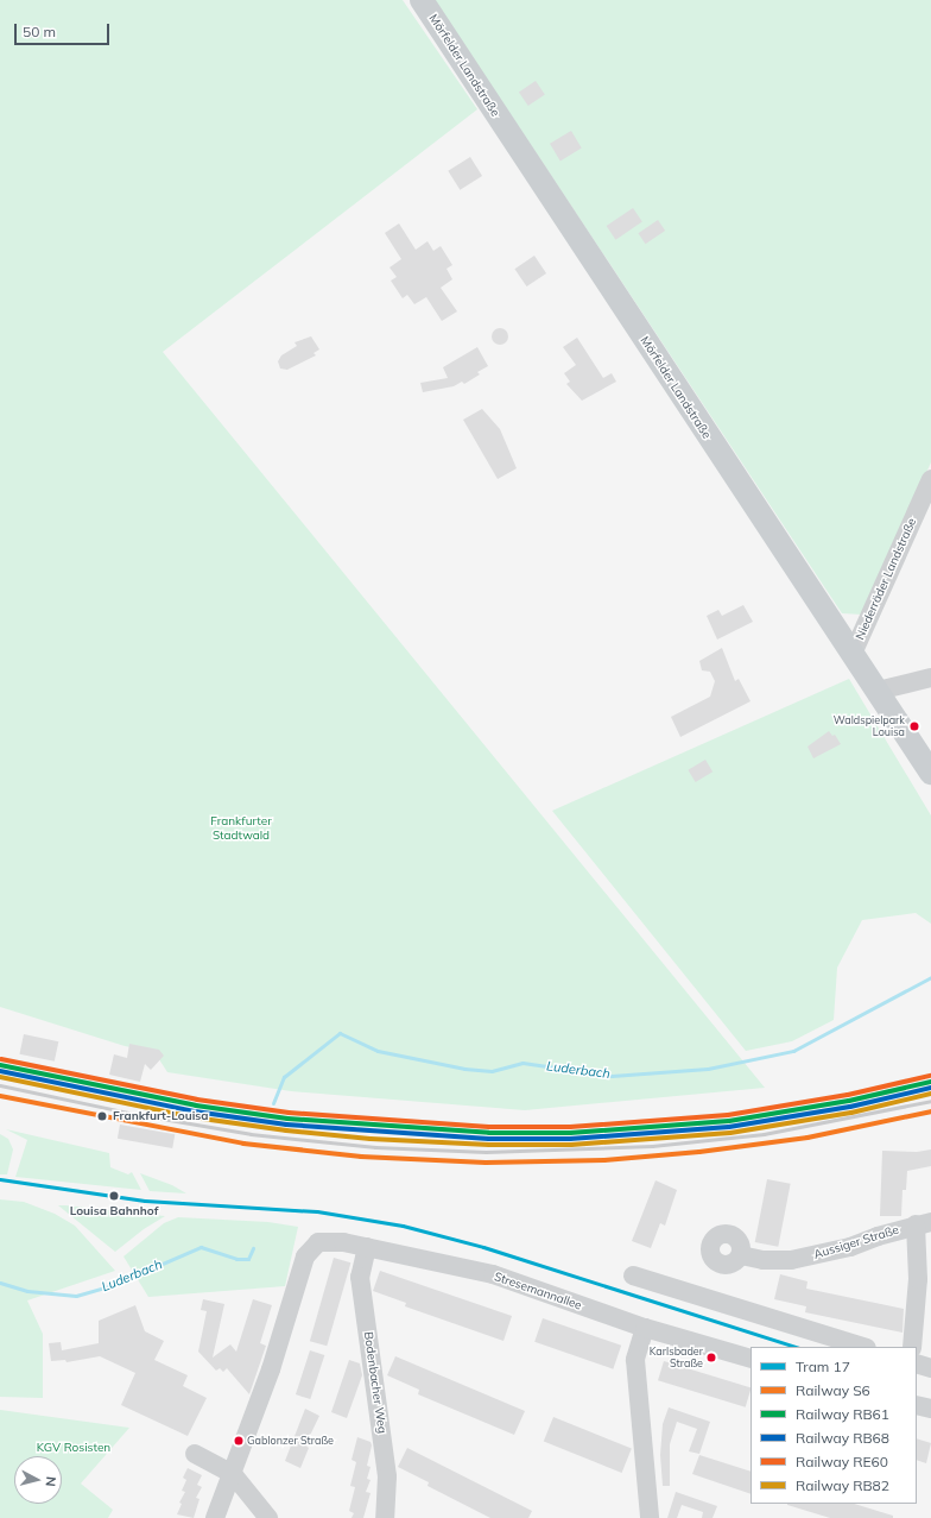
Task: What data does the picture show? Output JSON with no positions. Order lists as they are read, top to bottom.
{
  "streets": {
    "main road": ["Mörfelder Landstraße"],
    "street": [
      "Niederräder Landstraße",
      "Aussiger Straße",
      "Stresemannallee",
      "Bodenbacher Weg"
    ]
  },
  "crossings": [
    ["Mörfelder Landstraße", "Niederräder Landstraße"],
    ["Stresemannallee", "Bodenbacher Weg"]
  ],
  "water": ["Luderbach"],
  "parks": ["Frankfurter Stadtwald", "KGV Rosisten"],
  "places": [
    "Waldspielpark Louisa",
    "Frankfurt-Louisa",
    "Louisa Bahnhof",
    "Karlsbader Straße",
    "Gablonzer Straße"
  ],
  "lines": [
    "rail line RE60",
    "rail line RB61",
    "rail line RB68",
    "rail line RB82",
    "rail line S6",
    "tram line 17"
  ],
  "legend": [
    "Tram 17",
    "Railway S6",
    "Railway RB61",
    "Railway RB68",
    "Railway RE60",
    "Railway RB82"
  ],
  "scale_bar": "50 m",
  "north": "right"
}
